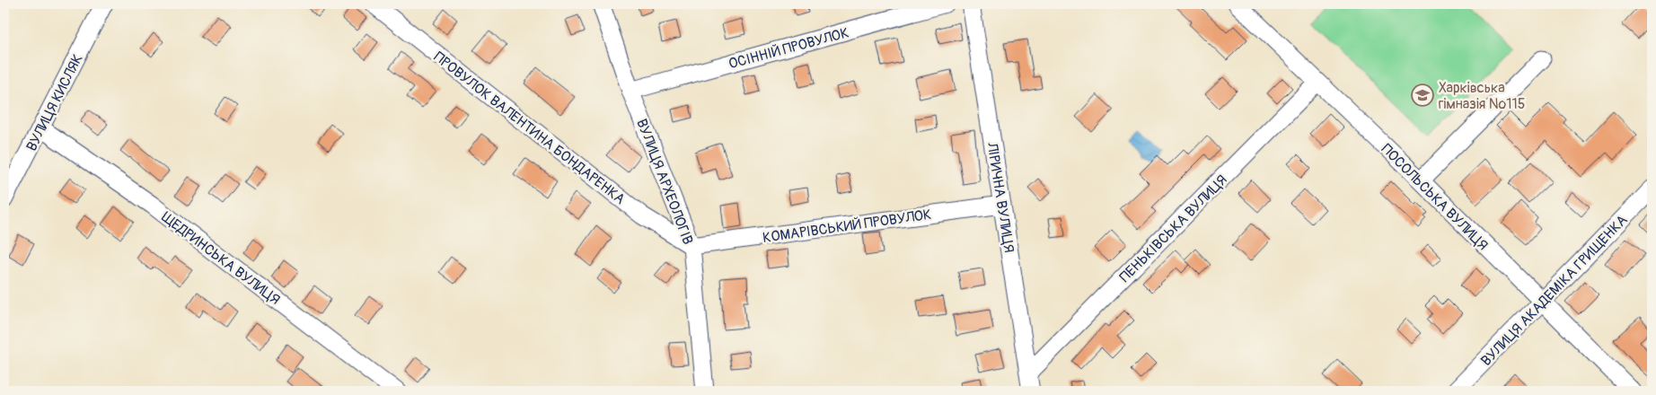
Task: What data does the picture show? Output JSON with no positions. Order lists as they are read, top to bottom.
{
  "streets": {
    "street": [
      "ОСІННІЙ ПРОВУЛОК",
      "ВУЛИЦЯ КИСЛЯК",
      "ПРОВУЛОК ВАЛЕНТИНА БОНДАРЕНКА",
      "ВУЛИЦЯ АРХЕОЛОГІВ",
      "ПОСОЛЬСЬКА ВУЛИЦЯ",
      "ЛІРИЧНА ВУЛИЦЯ",
      "КОМАРІВСЬКИЙ ПРОВУЛОК",
      "ПЕНЬКІВСЬКА ВУЛИЦЯ",
      "ЩЕДРИНСЬКА ВУЛИЦЯ",
      "ВУЛИЦЯ АКАДЕМІКА ГРИЩЕНКА"
    ]
  },
  "crossings": [
    ["ОСІННІЙ ПРОВУЛОК", "ВУЛИЦЯ АРХЕОЛОГІВ"],
    ["ВУЛИЦЯ КИСЛЯК", "ЩЕДРИНСЬКА ВУЛИЦЯ"],
    ["ПРОВУЛОК ВАЛЕНТИНА БОНДАРЕНКА", "ВУЛИЦЯ АРХЕОЛОГІВ"],
    ["ПРОВУЛОК ВАЛЕНТИНА БОНДАРЕНКА", "КОМАРІВСЬКИЙ ПРОВУЛОК"],
    ["ВУЛИЦЯ АРХЕОЛОГІВ", "КОМАРІВСЬКИЙ ПРОВУЛОК"],
    ["ПОСОЛЬСЬКА ВУЛИЦЯ", "ПЕНЬКІВСЬКА ВУЛИЦЯ"],
    ["ПОСОЛЬСЬКА ВУЛИЦЯ", "ВУЛИЦЯ АКАДЕМІКА ГРИЩЕНКА"],
    ["ЛІРИЧНА ВУЛИЦЯ", "КОМАРІВСЬКИЙ ПРОВУЛОК"],
    ["ЛІРИЧНА ВУЛИЦЯ", "ПЕНЬКІВСЬКА ВУЛИЦЯ"]
  ],
  "places": {
    "school or university": ["Харківська гімназія №115"]
  }
}
